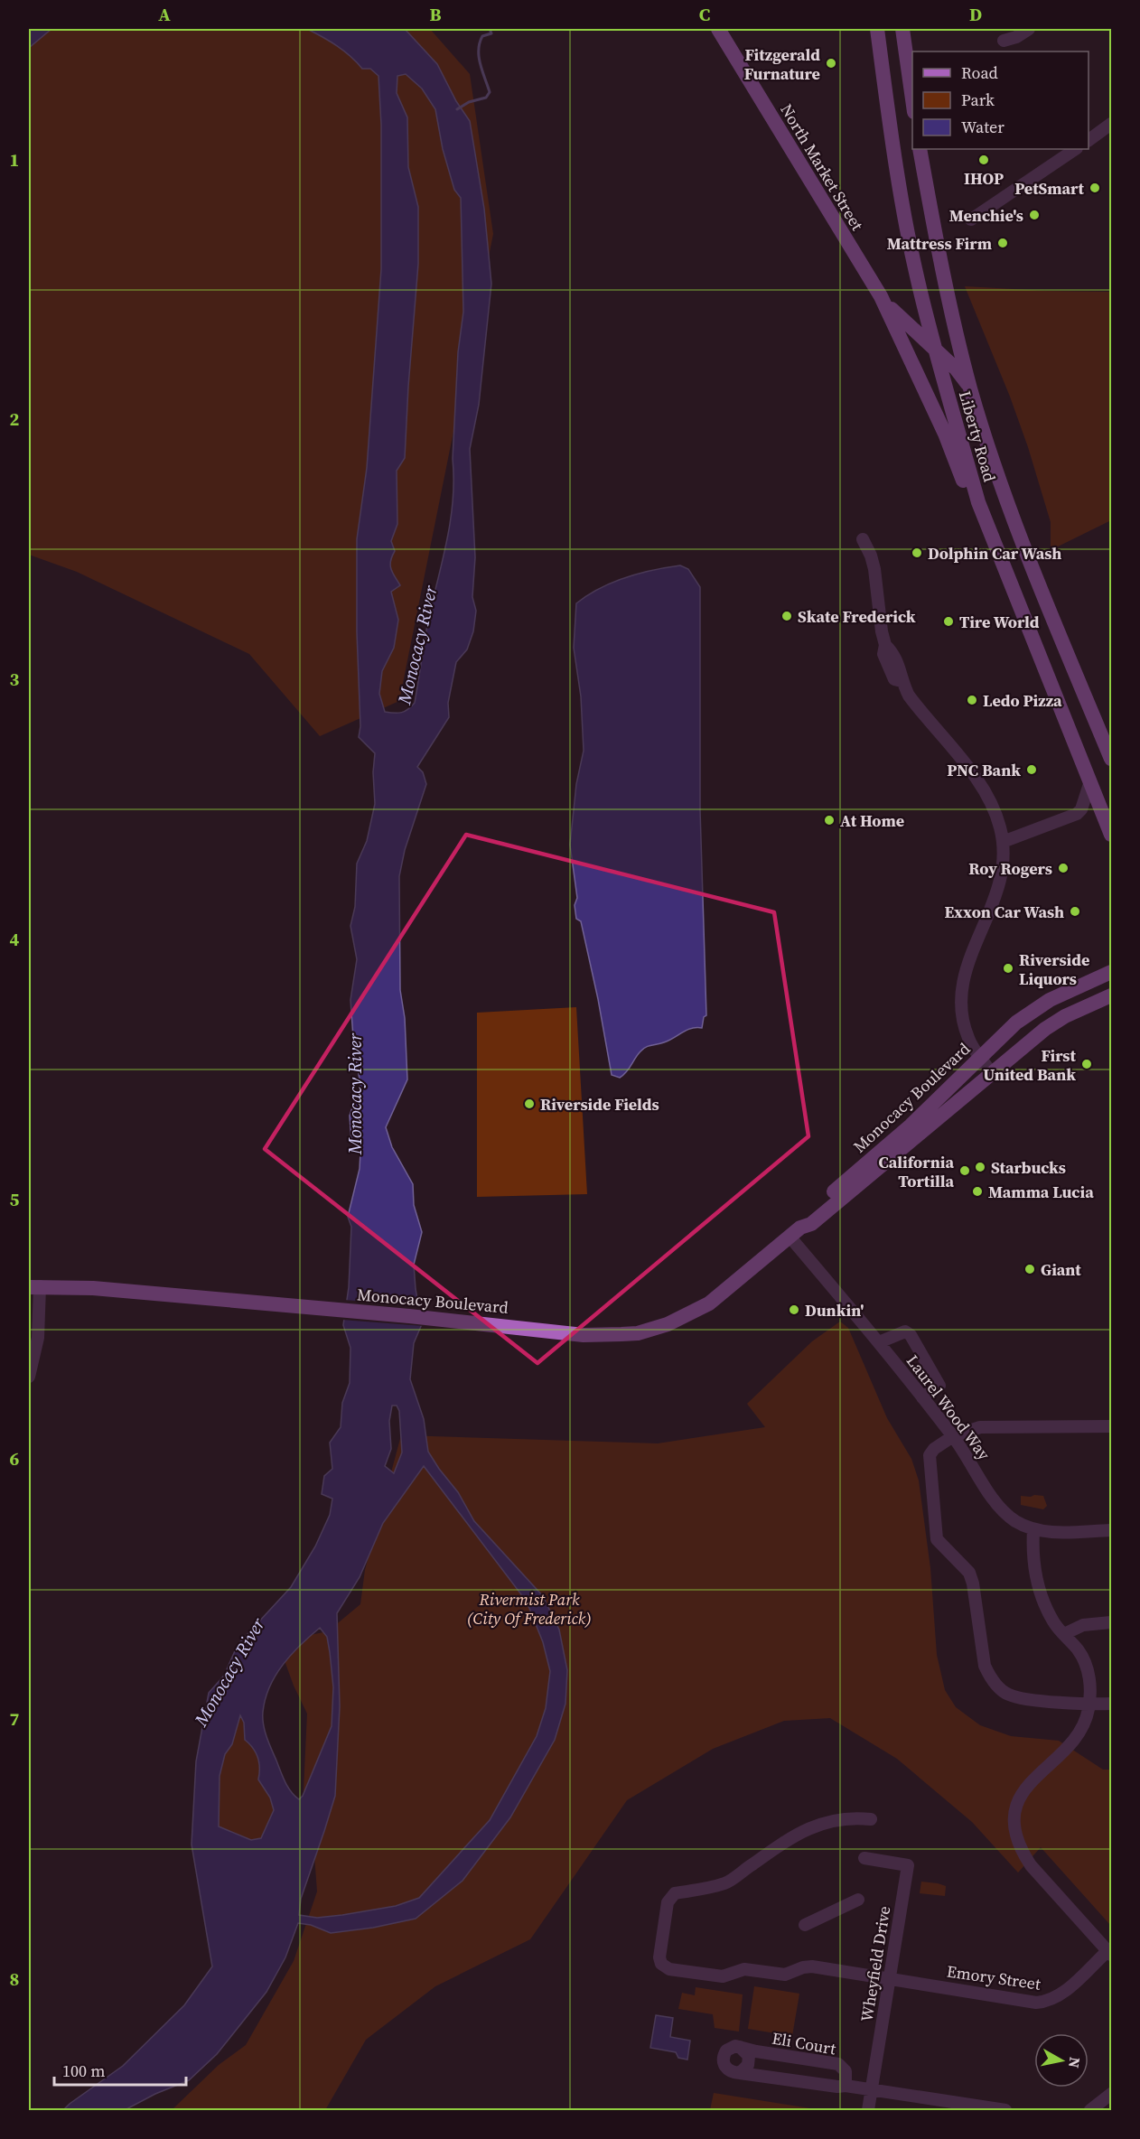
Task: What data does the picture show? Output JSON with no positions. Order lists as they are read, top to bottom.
{
  "streets": {
    "main road": ["North Market Street", "Liberty Road", "Monocacy Boulevard"],
    "street": [
      "Laurel Wood Way",
      "Wheyfield Drive",
      "Emory Street",
      "Eli Court"
    ]
  },
  "crossings": [
    ["North Market Street", "Liberty Road"],
    ["Monocacy Boulevard", "Laurel Wood Way"],
    ["Wheyfield Drive", "Emory Street"]
  ],
  "water": ["Monocacy River"],
  "parks": ["Rivermist Park (City Of Frederick)"],
  "places": [
    "Fitzgerald Furnature",
    "IHOP",
    "PetSmart",
    "Menchie's",
    "Mattress Firm",
    "Dolphin Car Wash",
    "Skate Frederick",
    "Tire World",
    "Ledo Pizza",
    "PNC Bank",
    "At Home",
    "Roy Rogers",
    "Exxon Car Wash",
    "Riverside Liquors",
    "First United Bank",
    "Riverside Fields",
    "Starbucks",
    "California Tortilla",
    "Mamma Lucia",
    "Giant",
    "Dunkin'"
  ],
  "legend": ["Road", "Park", "Water"],
  "scale_bar": "100 m",
  "north": "right",
  "grid": {
    "columns": [
      "A",
      "B",
      "C",
      "D"
    ],
    "rows": [
      "1",
      "2",
      "3",
      "4",
      "5",
      "6",
      "7",
      "8"
    ]
  }
}
